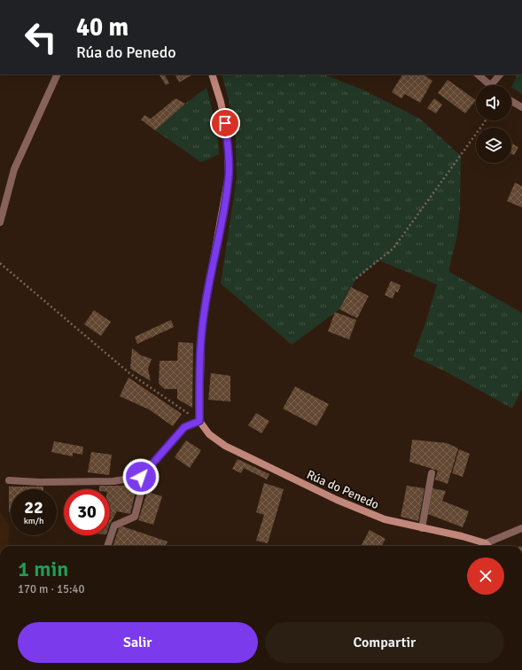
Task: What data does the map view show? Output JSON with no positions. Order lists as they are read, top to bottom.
{
  "streets": {
    "street": ["Rúa do Penedo"]
  },
  "page": {
    "turn": ["40 m", "Rúa do Penedo"],
    "speed": "22 km/h",
    "limit": "30",
    "heading": ["1 min", "170 m · 15:40"],
    "buttons": ["Salir", "Compartir"]
  }
}
